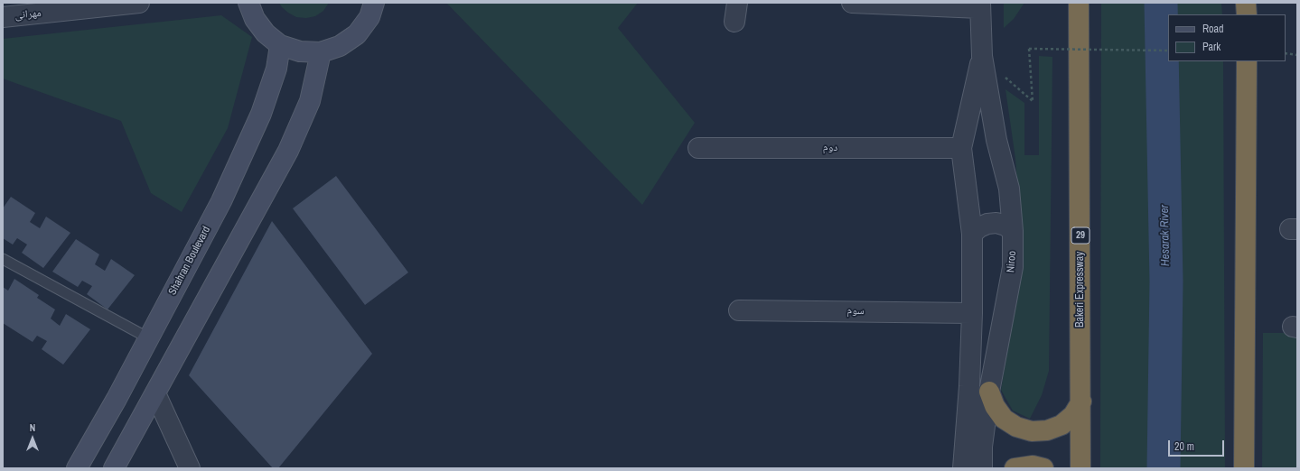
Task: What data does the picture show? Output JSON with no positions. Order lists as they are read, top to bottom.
{
  "streets": {
    "highway": ["29", "Bakeri Expressway"],
    "street": [
      "مهرانی",
      "دوم",
      "Shahran Boulevard",
      "Niroo",
      "سوم"
    ]
  },
  "crossings": [
    ["دوم", "Niroo"],
    ["Niroo", "سوم"]
  ],
  "water": ["Hesarak River"],
  "legend": ["Road", "Park"],
  "scale_bar": "20 m",
  "north": "top"
}
